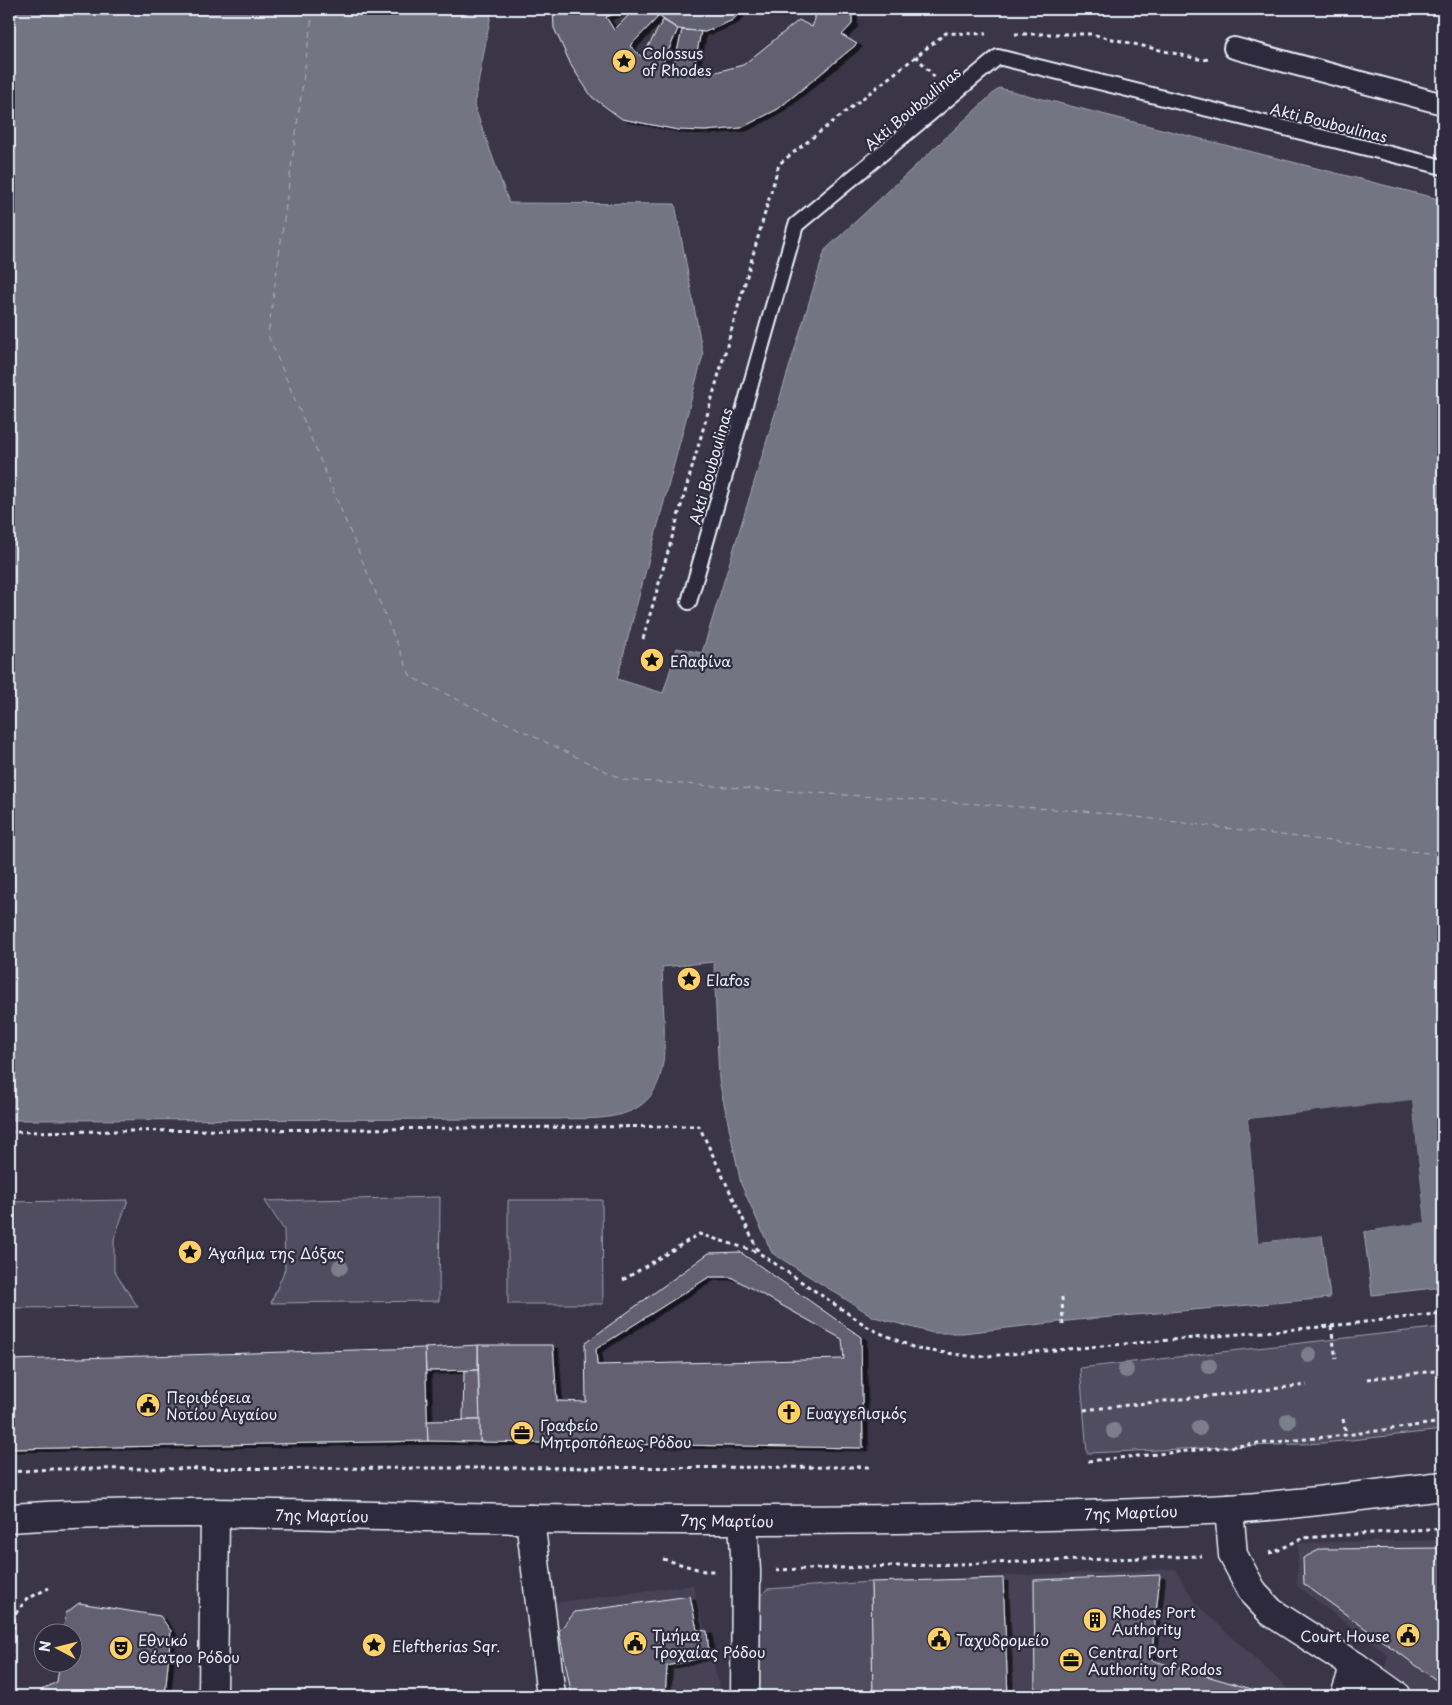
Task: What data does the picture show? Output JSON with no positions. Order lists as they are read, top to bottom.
{
  "streets": {
    "main road": ["7ης Μαρτίου"],
    "lane": ["Akti Bouboulinas"]
  },
  "places": {
    "place": [
      "Colossus of Rhodes",
      "Ελαφίνα",
      "Elafos",
      "Άγαλμα της Δόξας",
      "Eleftherias Sqr."
    ],
    "public building": [
      "Περιφέρεια Νοτίου Αιγαίου",
      "Court House",
      "Ταχυδρομείο",
      "Τμήμα Τροχαίας Ρόδου"
    ],
    "church": ["Ευαγγελισμός"],
    "office": ["Γραφείο Μητροπόλεως Ρόδου", "Central Port Authority of Rodos"],
    "building": ["Rhodes Port Authority"],
    "theatre": ["Εθνικό Θέατρο Ρόδου"]
  },
  "north": "left"
}
